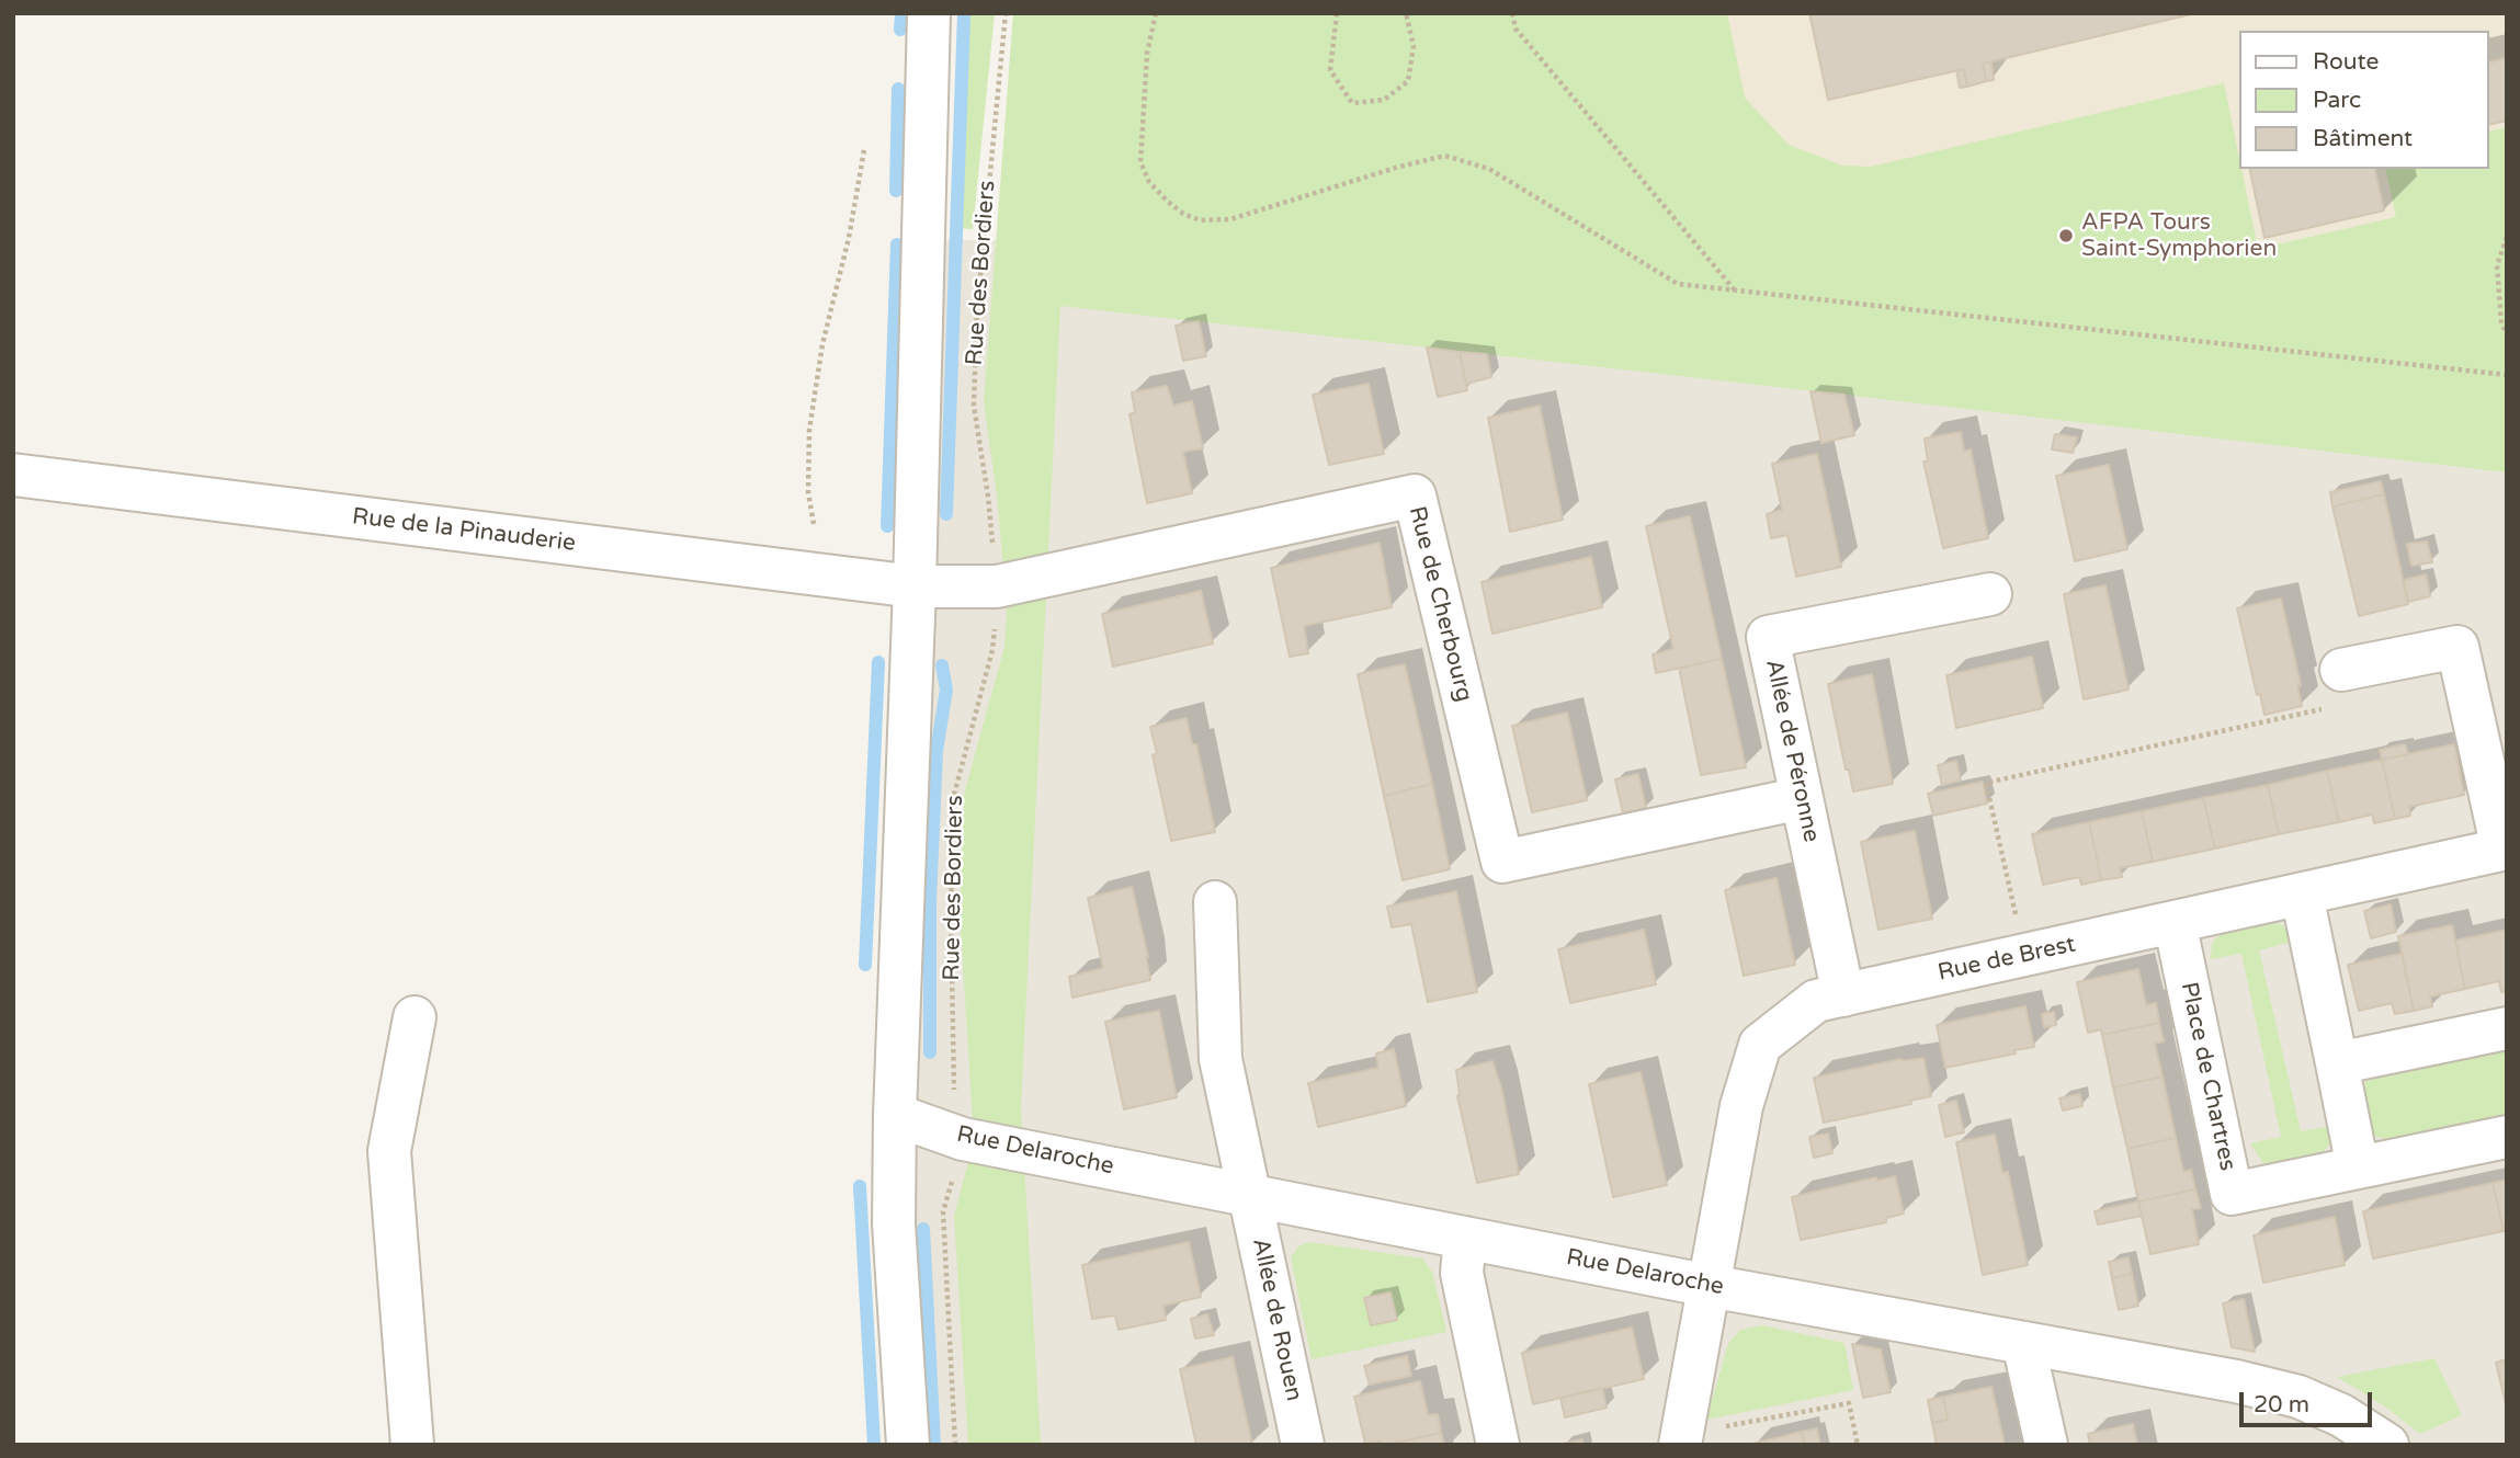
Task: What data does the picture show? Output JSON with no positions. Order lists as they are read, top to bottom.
{
  "streets": {
    "street": [
      "Rue de la Pinauderie",
      "Rue de Cherbourg",
      "Allée de Péronne",
      "Rue de Brest",
      "Place de Chartres",
      "Rue Delaroche",
      "Allée de Rouen"
    ],
    "path": ["Rue des Bordiers"]
  },
  "crossings": [
    ["Rue des Bordiers", "Rue de Cherbourg"],
    ["Rue des Bordiers", "Rue Delaroche"],
    ["Rue de la Pinauderie", "Rue de Cherbourg"],
    ["Rue de Cherbourg", "Allée de Péronne"],
    ["Allée de Péronne", "Rue de Brest"],
    ["Rue de Brest", "Place de Chartres"],
    ["Rue de Brest", "Rue Delaroche"],
    ["Rue Delaroche", "Allée de Rouen"]
  ],
  "places": ["AFPA Tours Saint-Symphorien"],
  "legend": ["Route", "Parc", "Bâtiment"],
  "scale_bar": "20 m"
}
